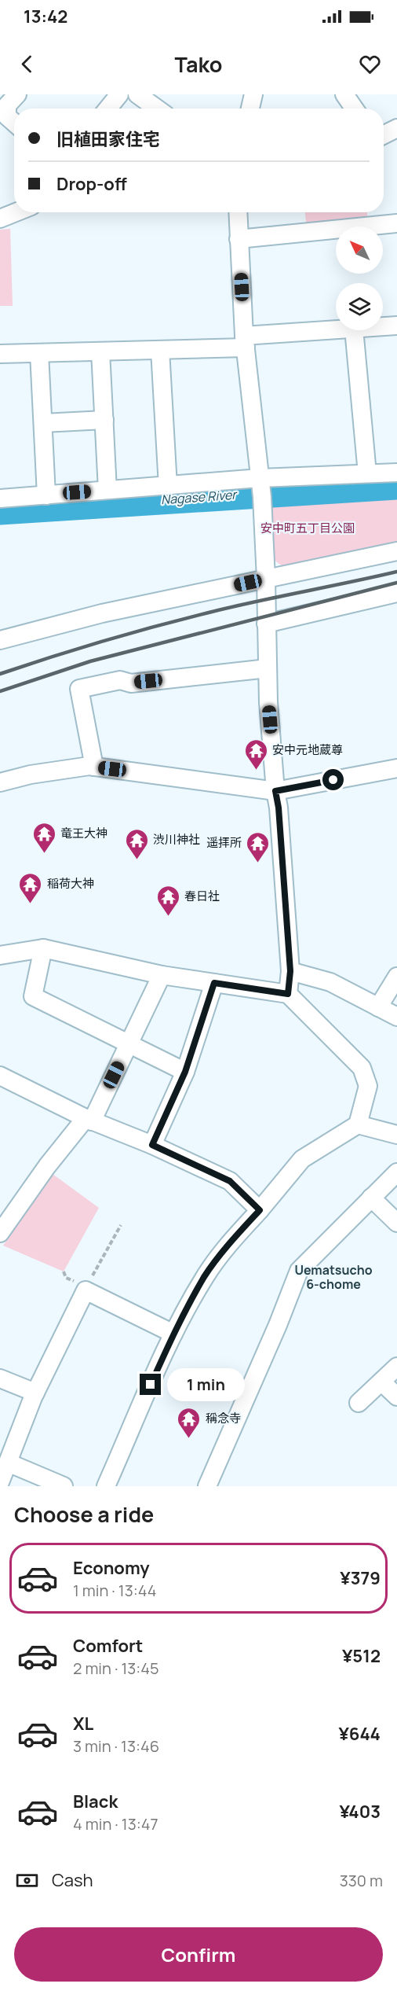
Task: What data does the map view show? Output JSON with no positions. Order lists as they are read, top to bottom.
{
  "districts": ["Uematsucho 6-chome"],
  "water": ["Nagase River"],
  "parks": ["安中町五丁目公園"],
  "places": {
    "temple": [
      "安中元地蔵尊",
      "竜王大神",
      "渋川神社",
      "遥拝所",
      "稲荷大神",
      "春日社",
      "稱念寺"
    ]
  },
  "north": "top left",
  "page": {
    "status": "13:42",
    "header": "Tako",
    "banner": ["旧植田家住宅", "Drop-off"],
    "bubble": "1 min",
    "heading": "Choose a ride",
    "list": [
      {
        "name": "Economy",
        "note": "1 min · 13:44",
        "value": "¥379"
      },
      {
        "name": "Comfort",
        "note": "2 min · 13:45",
        "value": "¥512"
      },
      {
        "name": "XL",
        "note": "3 min · 13:46",
        "value": "¥644"
      },
      {
        "name": "Black",
        "note": "4 min · 13:47",
        "value": "¥403"
      }
    ],
    "pay": ["Cash", "330 m"],
    "buttons": "Confirm"
  }
}
